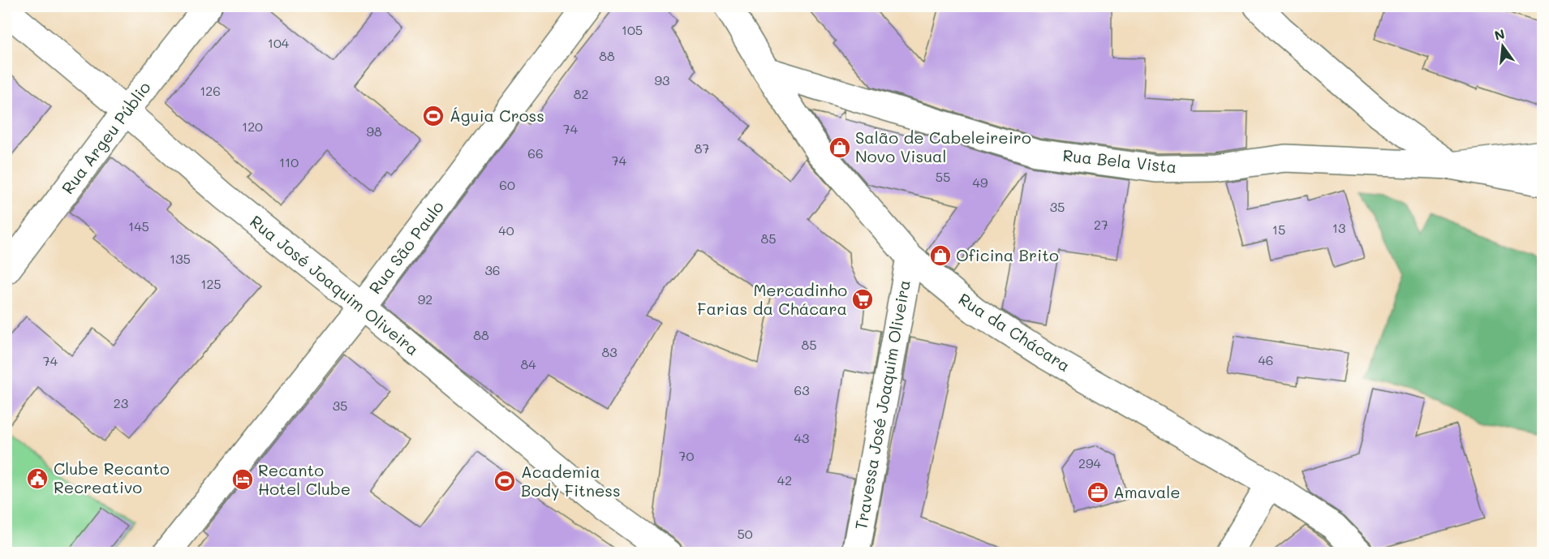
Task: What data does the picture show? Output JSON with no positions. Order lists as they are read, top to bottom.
{
  "streets": {
    "street": [
      "Rua Argeu Públio",
      "Rua Bela Vista",
      "Rua São Paulo",
      "Rua José Joaquim Oliveira",
      "Rua da Chácara",
      "Travessa José Joaquim Oliveira"
    ]
  },
  "crossings": [
    ["Rua Argeu Públio", "Rua José Joaquim Oliveira"],
    ["Rua Bela Vista", "Rua da Chácara"],
    ["Rua São Paulo", "Rua José Joaquim Oliveira"],
    ["Rua da Chácara", "Travessa José Joaquim Oliveira"]
  ],
  "places": {
    "sports": ["Águia Cross", "Academia Body Fitness"],
    "shop": ["Salão de Cabeleireiro Novo Visual", "Oficina Brito"],
    "supermarket": ["Mercadinho Farias da Chácara"],
    "public building": ["Clube Recanto Recreativo"],
    "hotel": ["Recanto Hotel Clube"],
    "office": ["Amavale"]
  },
  "house_numbers": [
    "105",
    "104",
    "88",
    "93",
    "126",
    "82",
    "120",
    "74",
    "98",
    "87",
    "66",
    "74",
    "110",
    "55",
    "49",
    "60",
    "35",
    "27",
    "145",
    "13",
    "15",
    "40",
    "85",
    "135",
    "36",
    "125",
    "92",
    "88",
    "85",
    "83",
    "46",
    "74",
    "84",
    "63",
    "23",
    "35",
    "43",
    "70",
    "294",
    "42",
    "50"
  ],
  "north": "top"
}
